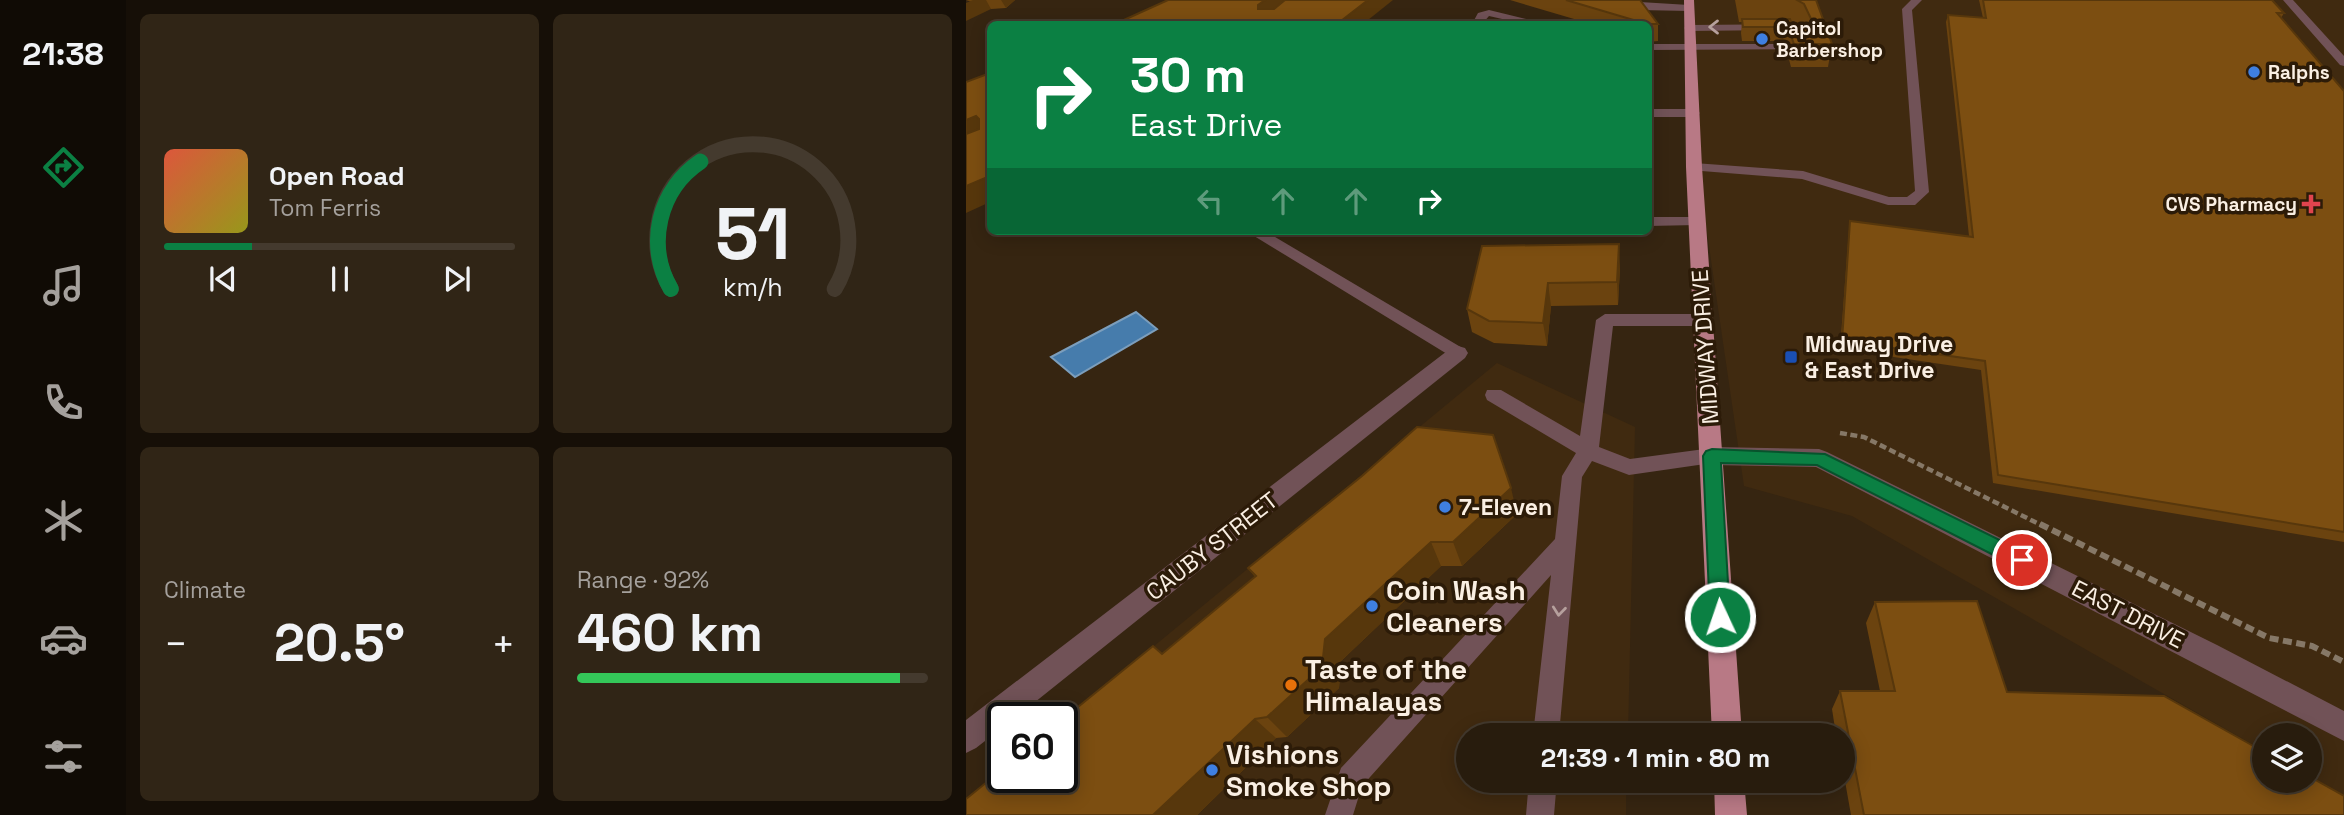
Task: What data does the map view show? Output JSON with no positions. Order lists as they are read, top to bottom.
{
  "streets": {
    "main road": ["MIDWAY DRIVE"],
    "street": ["CAUBY STREET", "EAST DRIVE"]
  },
  "crossings": [
    ["MIDWAY DRIVE", "EAST DRIVE"]
  ],
  "places": {
    "other": [
      "Capitol Barbershop",
      "Ralphs",
      "7-Eleven",
      "Coin Wash Cleaners",
      "Taste of the Himalayas",
      "Vishions Smoke Shop"
    ],
    "health": ["CVS Pharmacy"],
    "transit": ["Midway Drive & East Drive"]
  },
  "page": {
    "tabs": "21:38",
    "turn": ["30 m", "East Drive"],
    "song": ["Open Road", "Tom Ferris"],
    "tile": [
      "Climate",
      ["Range · 92%", "460 km"]
    ],
    "heat": ["−", "20.5°", "+"],
    "limit": "60",
    "trip": "21:39 · 1 min · 80 m",
    "gauge": ["51", "km/h"]
  }
}
